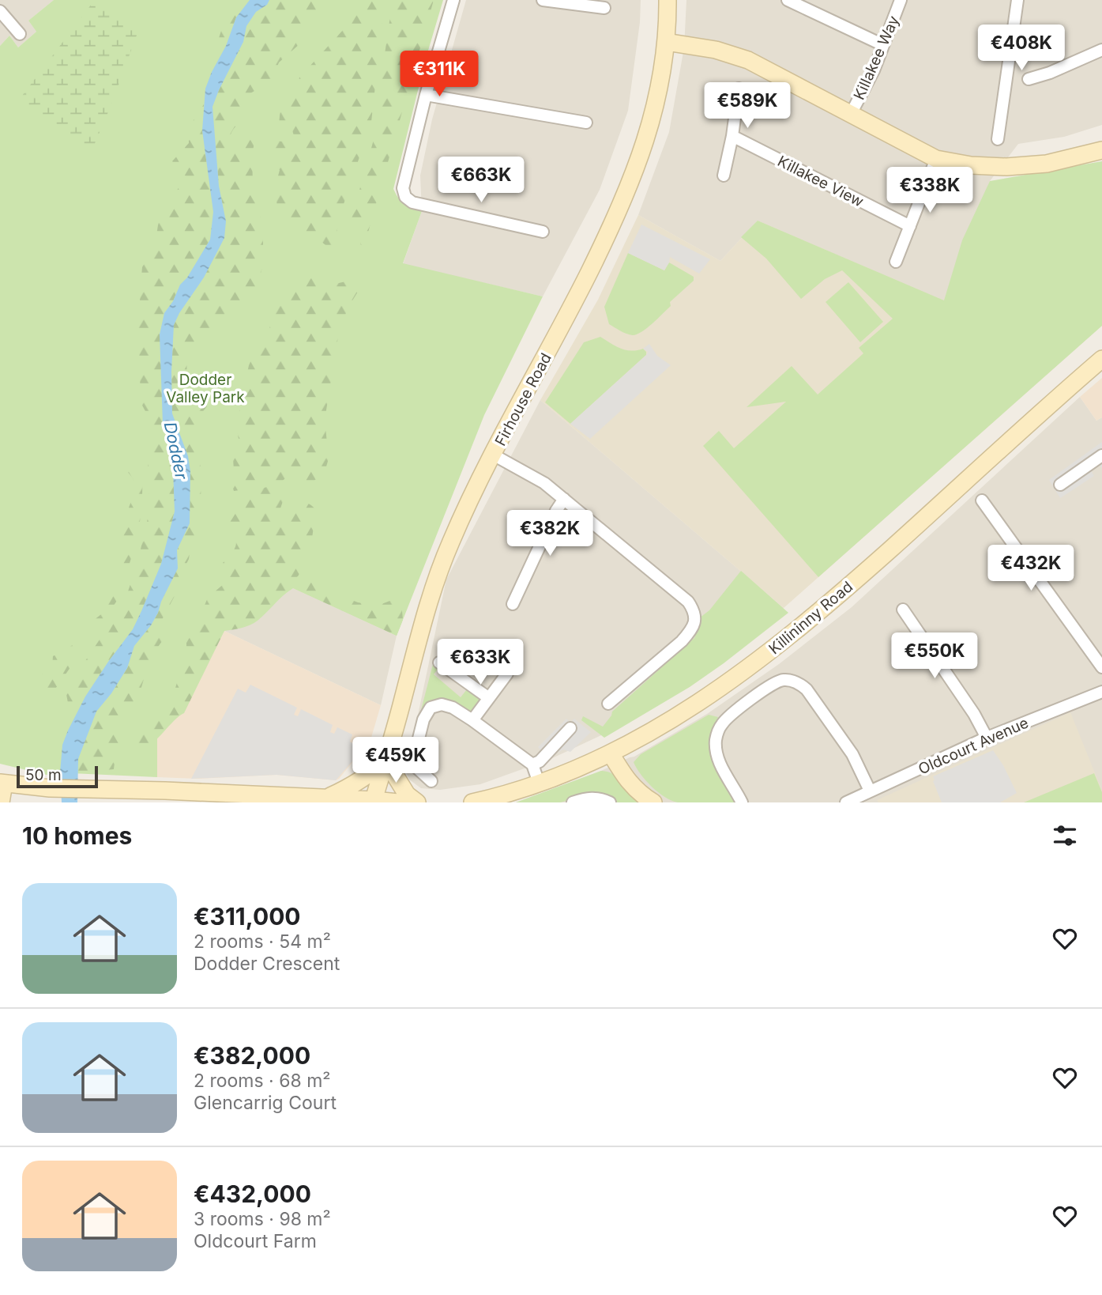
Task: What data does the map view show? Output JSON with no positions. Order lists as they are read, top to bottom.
{
  "streets": {
    "main road": ["Firhouse Road", "Killininny Road"],
    "street": ["Killakee Way", "Killakee View", "Oldcourt Avenue"]
  },
  "water": ["Dodder"],
  "parks": ["Dodder Valley Park"],
  "scale_bar": "50 m",
  "page": {
    "price": [
      "€408K",
      "€311K",
      "€589K",
      "€663K",
      "€338K",
      "€382K",
      "€432K",
      "€550K",
      "€633K",
      "€459K"
    ],
    "scale": "50 m",
    "heading": "10 homes",
    "list": [
      {
        "name": "€311,000",
        "note": "2 rooms · 54 m² · Dodder Crescent"
      },
      {
        "name": "€382,000",
        "note": "2 rooms · 68 m² · Glencarrig Court"
      },
      {
        "name": "€432,000",
        "note": "3 rooms · 98 m² · Oldcourt Farm"
      }
    ]
  }
}
